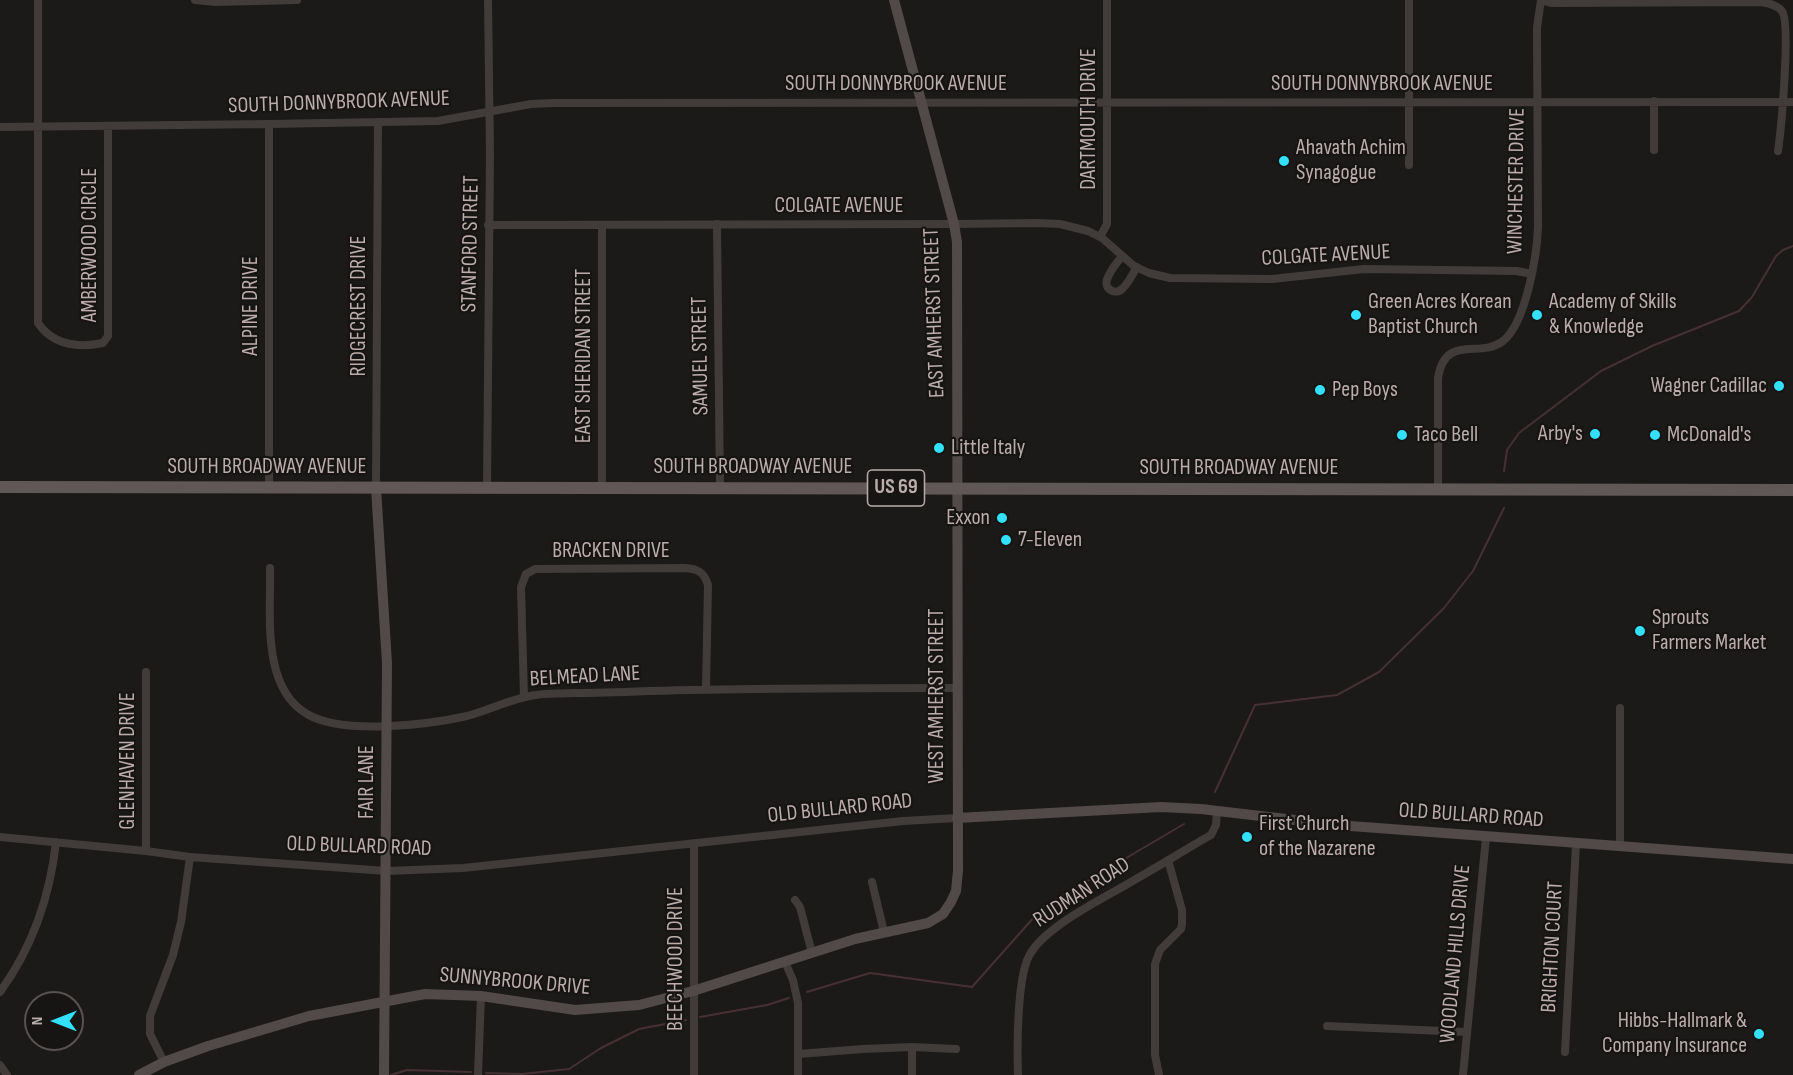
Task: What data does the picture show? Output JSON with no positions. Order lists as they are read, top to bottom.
{
  "streets": {
    "main road": ["SOUTH BROADWAY AVENUE", "US 69"],
    "street": [
      "SOUTH DONNYBROOK AVENUE",
      "DARTMOUTH DRIVE",
      "WINCHESTER DRIVE",
      "COLGATE AVENUE",
      "STANFORD STREET",
      "AMBERWOOD CIRCLE",
      "ALPINE DRIVE",
      "RIDGECREST DRIVE",
      "EAST AMHERST STREET",
      "EAST SHERIDAN STREET",
      "SAMUEL STREET",
      "BRACKEN DRIVE",
      "BELMEAD LANE",
      "WEST AMHERST STREET",
      "GLENHAVEN DRIVE",
      "FAIR LANE",
      "OLD BULLARD ROAD",
      "RUDMAN ROAD",
      "BRIGHTON COURT",
      "WOODLAND HILLS DRIVE",
      "BEECHWOOD DRIVE",
      "SUNNYBROOK DRIVE"
    ]
  },
  "crossings": [
    ["SOUTH DONNYBROOK AVENUE", "DARTMOUTH DRIVE"],
    ["SOUTH DONNYBROOK AVENUE", "WINCHESTER DRIVE"],
    ["SOUTH DONNYBROOK AVENUE", "STANFORD STREET"],
    ["SOUTH DONNYBROOK AVENUE", "AMBERWOOD CIRCLE"],
    ["SOUTH DONNYBROOK AVENUE", "ALPINE DRIVE"],
    ["SOUTH DONNYBROOK AVENUE", "RIDGECREST DRIVE"],
    ["SOUTH DONNYBROOK AVENUE", "EAST AMHERST STREET"],
    ["DARTMOUTH DRIVE", "COLGATE AVENUE"],
    ["WINCHESTER DRIVE", "COLGATE AVENUE"],
    ["WINCHESTER DRIVE", "SOUTH BROADWAY AVENUE"],
    ["COLGATE AVENUE", "STANFORD STREET"],
    ["COLGATE AVENUE", "EAST AMHERST STREET"],
    ["COLGATE AVENUE", "EAST SHERIDAN STREET"],
    ["COLGATE AVENUE", "SAMUEL STREET"],
    ["STANFORD STREET", "SOUTH BROADWAY AVENUE"],
    ["ALPINE DRIVE", "SOUTH BROADWAY AVENUE"],
    ["RIDGECREST DRIVE", "SOUTH BROADWAY AVENUE"],
    ["RIDGECREST DRIVE", "FAIR LANE"],
    ["EAST AMHERST STREET", "SOUTH BROADWAY AVENUE"],
    ["EAST AMHERST STREET", "WEST AMHERST STREET"],
    ["EAST SHERIDAN STREET", "SOUTH BROADWAY AVENUE"],
    ["SAMUEL STREET", "SOUTH BROADWAY AVENUE"],
    ["SOUTH BROADWAY AVENUE", "WEST AMHERST STREET"],
    ["SOUTH BROADWAY AVENUE", "FAIR LANE"],
    ["BRACKEN DRIVE", "BELMEAD LANE"],
    ["BELMEAD LANE", "WEST AMHERST STREET"],
    ["BELMEAD LANE", "FAIR LANE"],
    ["WEST AMHERST STREET", "OLD BULLARD ROAD"],
    ["WEST AMHERST STREET", "SUNNYBROOK DRIVE"],
    ["GLENHAVEN DRIVE", "OLD BULLARD ROAD"],
    ["FAIR LANE", "OLD BULLARD ROAD"],
    ["FAIR LANE", "SUNNYBROOK DRIVE"],
    ["OLD BULLARD ROAD", "RUDMAN ROAD"],
    ["OLD BULLARD ROAD", "BRIGHTON COURT"],
    ["OLD BULLARD ROAD", "WOODLAND HILLS DRIVE"],
    ["OLD BULLARD ROAD", "BEECHWOOD DRIVE"],
    ["BEECHWOOD DRIVE", "SUNNYBROOK DRIVE"]
  ],
  "places": [
    "Ahavath Achim Synagogue",
    "Green Acres Korean Baptist Church",
    "Academy of Skills & Knowledge",
    "Wagner Cadillac",
    "Pep Boys",
    "Arby's",
    "Taco Bell",
    "McDonald's",
    "Little Italy",
    "Exxon",
    "7-Eleven",
    "Sprouts Farmers Market",
    "First Church of the Nazarene",
    "Hibbs-Hallmark & Company Insurance"
  ],
  "north": "left"
}
